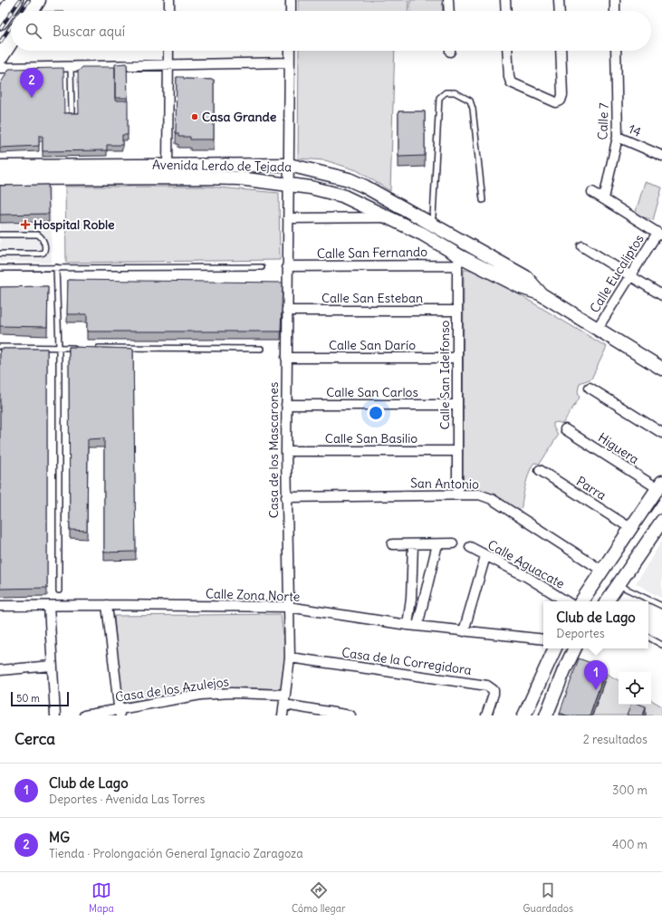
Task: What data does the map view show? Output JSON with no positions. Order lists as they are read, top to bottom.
{
  "streets": {
    "street": [
      "Calle 7",
      "14",
      "Avenida Lerdo de Tejada",
      "Calle San Fernando",
      "Calle Eucaliptos",
      "Calle San Esteban",
      "Calle San Darío",
      "Calle San Idelfonso",
      "Calle San Carlos",
      "Calle San Basilio",
      "Higuera",
      "Casa de los Mascarones",
      "San Antonio",
      "Parra",
      "Calle Aguacate",
      "Calle Zona Norte",
      "Casa de la Corregidora",
      "Casa de los Azulejos"
    ]
  },
  "crossings": [
    ["Calle 7", "14"],
    ["Avenida Lerdo de Tejada", "Calle San Fernando"],
    ["Avenida Lerdo de Tejada", "Calle Eucaliptos"],
    ["Avenida Lerdo de Tejada", "Calle San Idelfonso"],
    ["Avenida Lerdo de Tejada", "Casa de los Mascarones"],
    ["Calle San Fernando", "Calle San Idelfonso"],
    ["Calle San Fernando", "Casa de los Mascarones"],
    ["Calle San Esteban", "Calle San Idelfonso"],
    ["Calle San Esteban", "Casa de los Mascarones"],
    ["Calle San Darío", "Calle San Idelfonso"],
    ["Calle San Darío", "Casa de los Mascarones"],
    ["Calle San Idelfonso", "Calle San Carlos"],
    ["Calle San Idelfonso", "Calle San Basilio"],
    ["Calle San Idelfonso", "San Antonio"],
    ["Calle San Carlos", "Casa de los Mascarones"],
    ["Calle San Basilio", "Casa de los Mascarones"],
    ["Casa de los Mascarones", "San Antonio"],
    ["Casa de los Mascarones", "Calle Zona Norte"],
    ["Casa de los Mascarones", "Casa de la Corregidora"],
    ["Casa de los Mascarones", "Casa de los Azulejos"]
  ],
  "places": {
    "other": ["Casa Grande"],
    "health": ["Hospital Roble"]
  },
  "scale_bar": "50 m",
  "page": {
    "search": "Buscar aquí",
    "pins": ["2", "1"],
    "popup": ["Club de Lago", "Deportes"],
    "scale": "50 m",
    "heading": ["Cerca", "2 resultados"],
    "list": [
      {
        "mark": "1",
        "name": "Club de Lago",
        "note": "Deportes · Avenida Las Torres",
        "value": "300 m"
      },
      {
        "mark": "2",
        "name": "MG",
        "note": "Tienda · Prolongación General Ignacio Zaragoza",
        "value": "400 m"
      }
    ],
    "nav": ["Mapa", "Cómo llegar", "Guardados"]
  }
}
